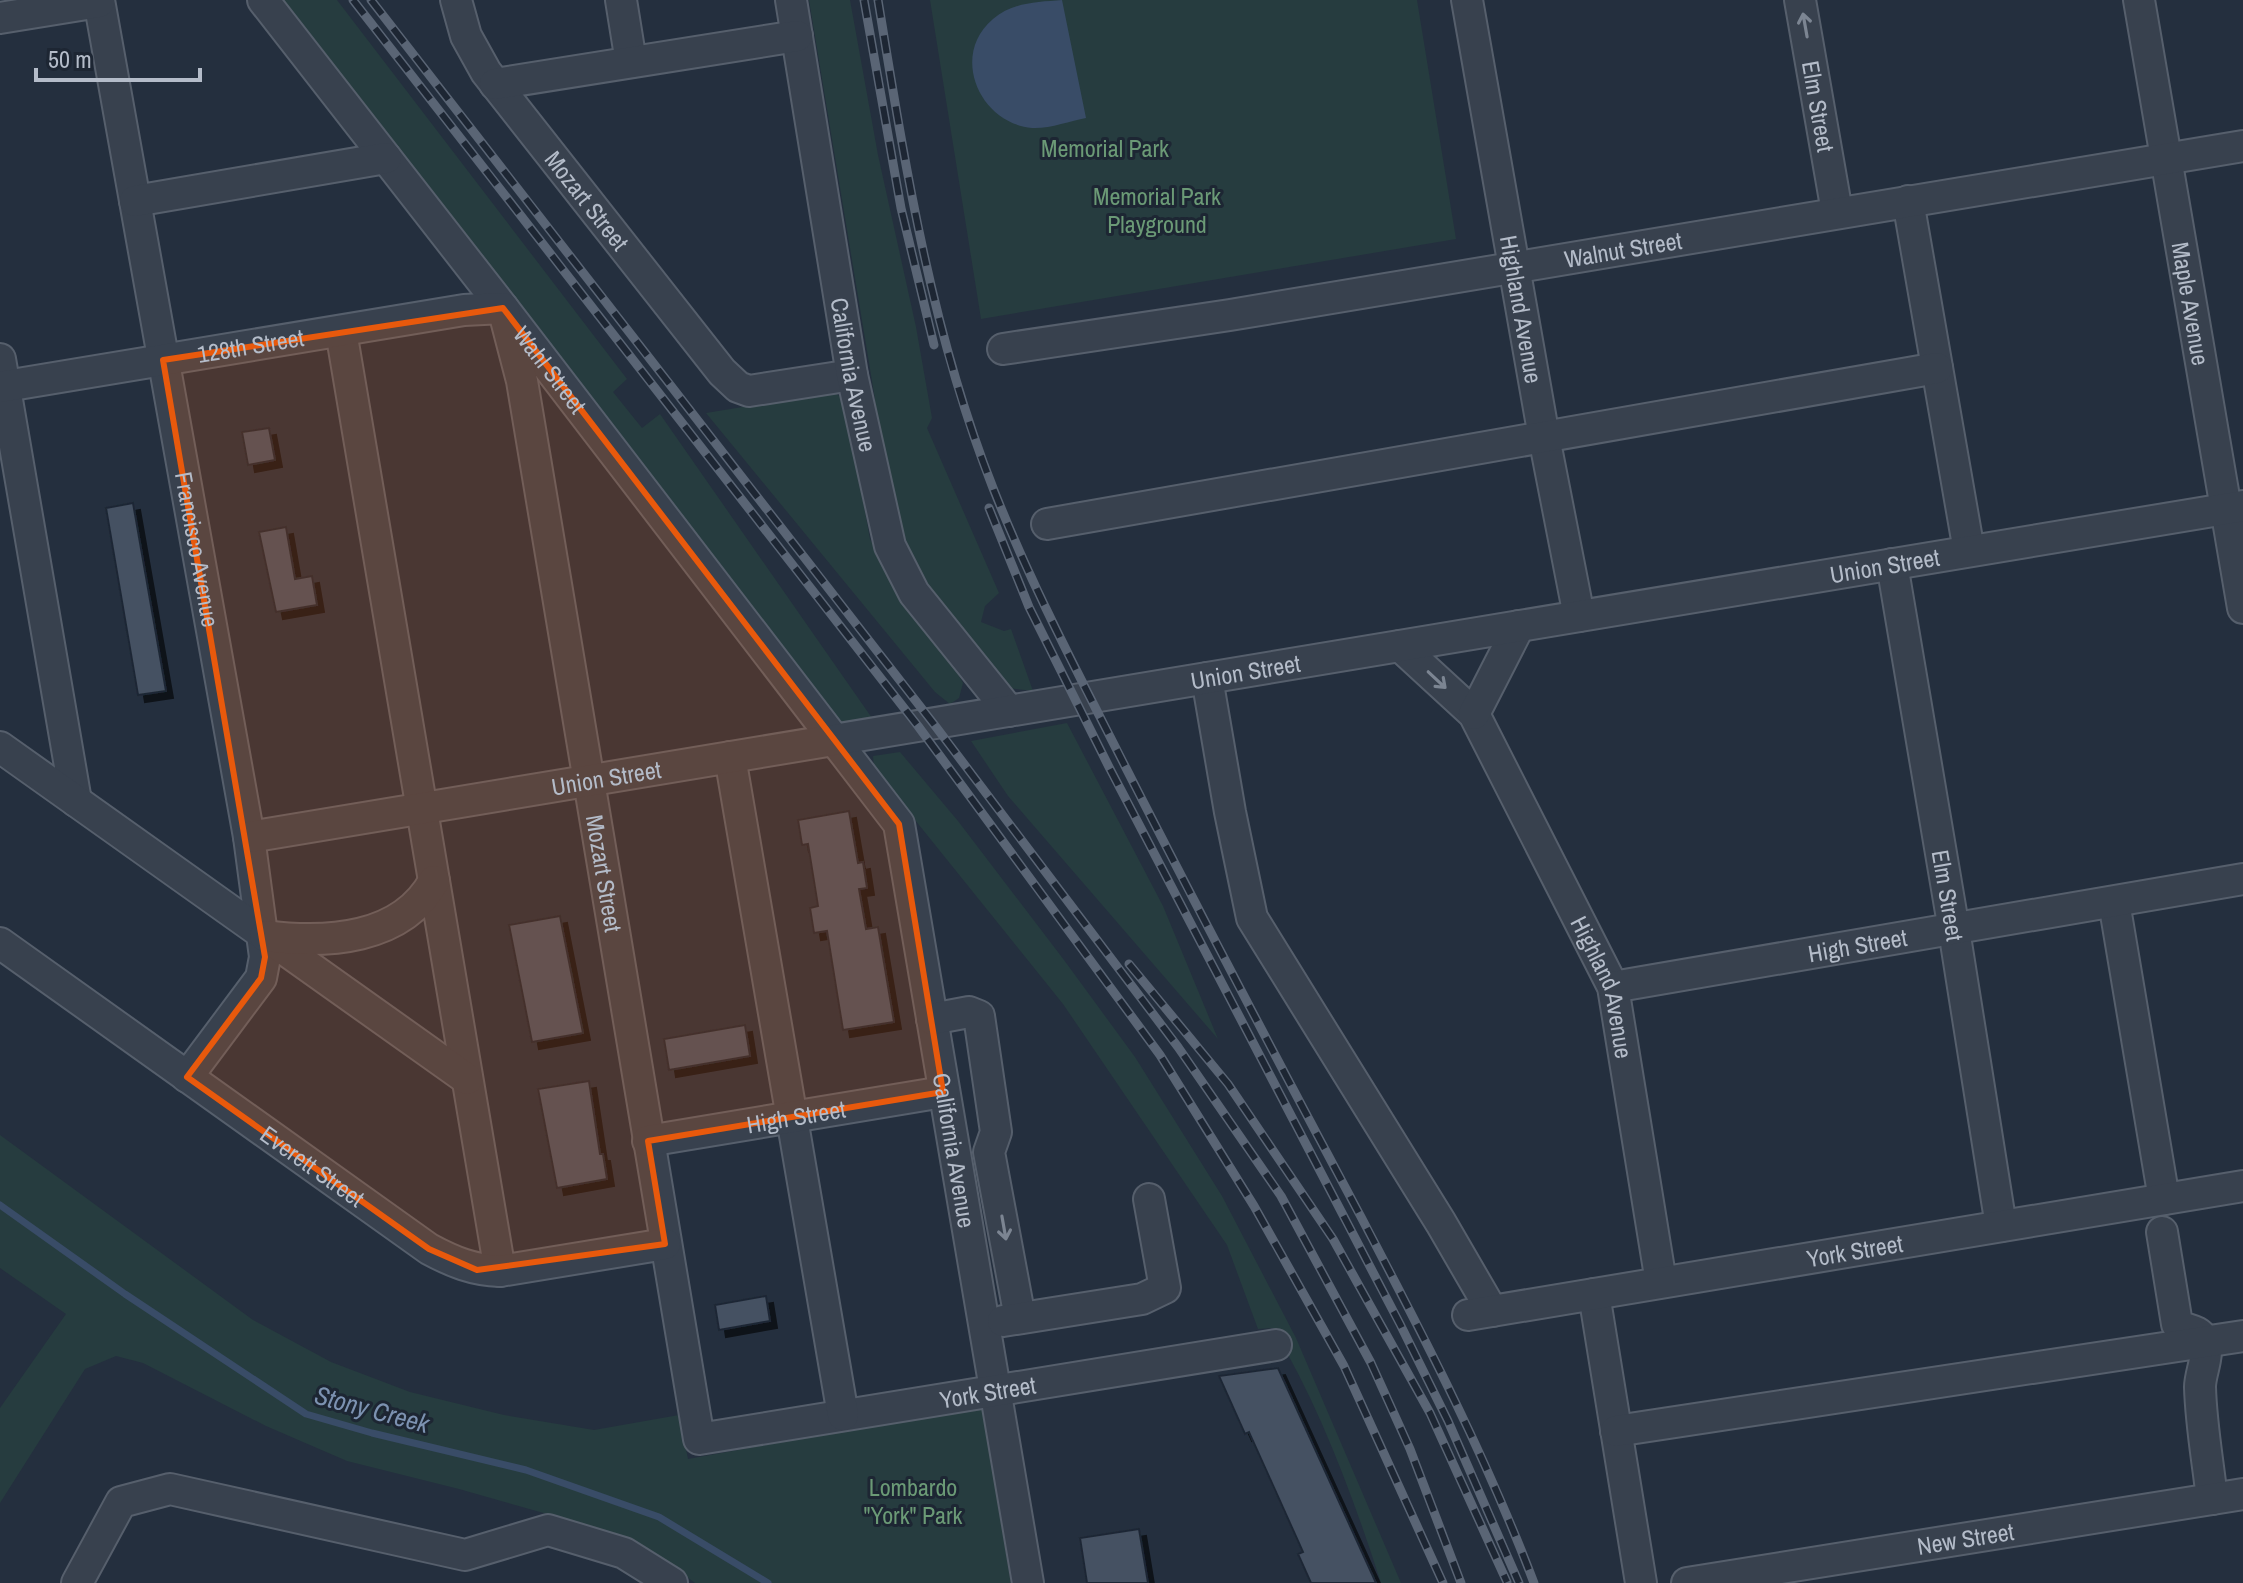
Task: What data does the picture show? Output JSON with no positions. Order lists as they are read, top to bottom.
{
  "streets": {
    "street": [
      "Elm Street",
      "Mozart Street",
      "Walnut Street",
      "Maple Avenue",
      "Highland Avenue",
      "128th Street",
      "Wahl Street",
      "California Avenue",
      "Francisco Avenue",
      "Union Street",
      "High Street",
      "Everett Street",
      "York Street",
      "New Street"
    ]
  },
  "crossings": [
    ["Elm Street", "Walnut Street"],
    ["Elm Street", "Union Street"],
    ["Elm Street", "High Street"],
    ["Elm Street", "York Street"],
    ["Mozart Street", "128th Street"],
    ["Mozart Street", "Wahl Street"],
    ["Mozart Street", "California Avenue"],
    ["Mozart Street", "Union Street"],
    ["Mozart Street", "High Street"],
    ["Mozart Street", "Everett Street"],
    ["Mozart Street", "York Street"],
    ["Walnut Street", "Maple Avenue"],
    ["Walnut Street", "Highland Avenue"],
    ["Maple Avenue", "Union Street"],
    ["Highland Avenue", "Union Street"],
    ["Highland Avenue", "High Street"],
    ["Highland Avenue", "York Street"],
    ["128th Street", "Wahl Street"],
    ["128th Street", "Francisco Avenue"],
    ["Wahl Street", "California Avenue"],
    ["Wahl Street", "Union Street"],
    ["California Avenue", "Union Street"],
    ["California Avenue", "High Street"],
    ["California Avenue", "York Street"],
    ["Francisco Avenue", "Union Street"],
    ["Francisco Avenue", "Everett Street"],
    ["Union Street", "York Street"]
  ],
  "water": ["Stony Creek"],
  "parks": ["Memorial Park", "Memorial Park Playground", "Lombardo \"York\" Park"],
  "scale_bar": "50 m"
}
